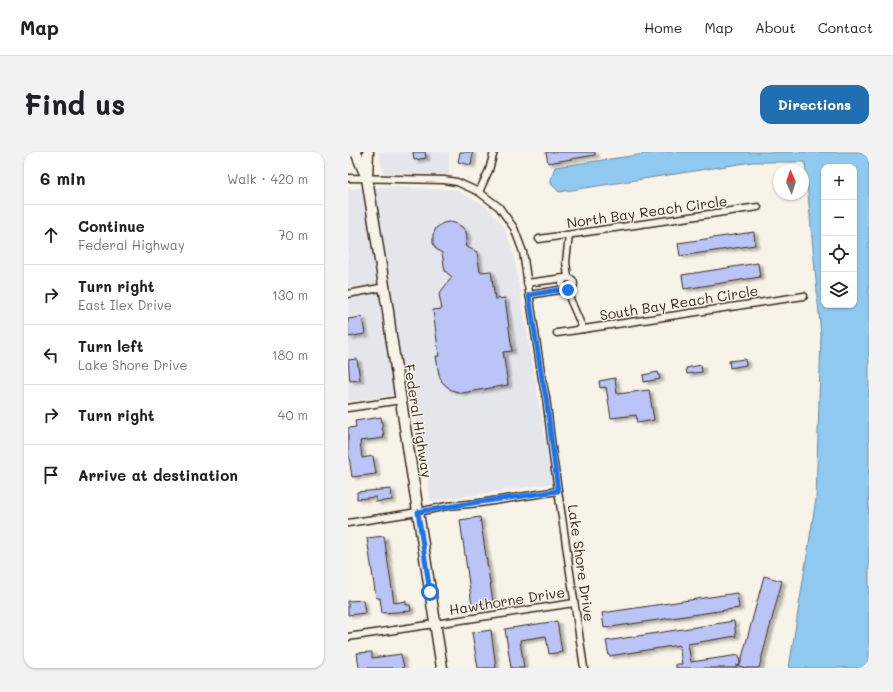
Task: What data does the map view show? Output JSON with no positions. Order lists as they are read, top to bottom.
{
  "streets": {
    "main road": ["Federal Highway"],
    "street": [
      "North Bay Reach Circle",
      "South Bay Reach Circle",
      "Lake Shore Drive",
      "Hawthorne Drive"
    ]
  },
  "crossings": [
    ["Federal Highway", "Lake Shore Drive"],
    ["Federal Highway", "Hawthorne Drive"],
    ["Lake Shore Drive", "Hawthorne Drive"]
  ],
  "north": "top",
  "page": {
    "header": "Map",
    "nav": [
      "Home",
      "Map",
      "About",
      "Contact"
    ],
    "buttons": "Directions",
    "title": "Find us",
    "heading": ["6 min", "Walk · 420 m"],
    "map_buttons": ["+", "−"],
    "list": [
      ["Continue", "Federal Highway", "70 m"],
      ["Turn right", "East Ilex Drive", "130 m"],
      ["Turn left", "Lake Shore Drive", "180 m"],
      ["Turn right", "40 m"],
      "Arrive at destination"
    ]
  }
}
